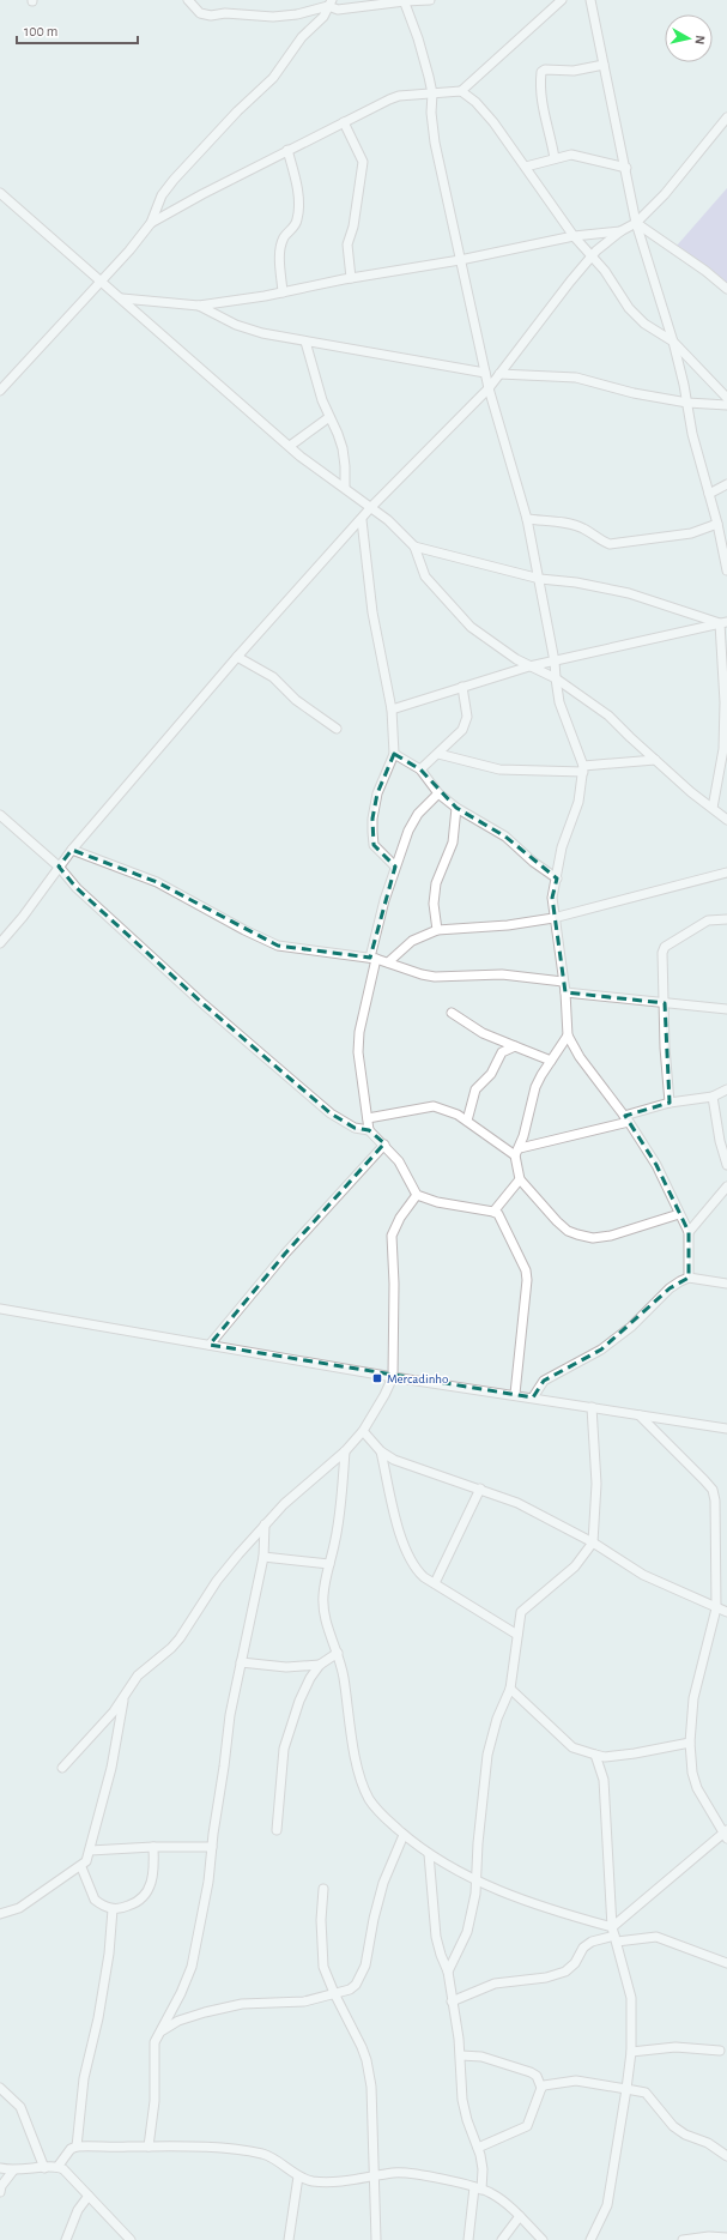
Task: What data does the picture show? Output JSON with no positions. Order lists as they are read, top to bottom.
{
  "places": {
    "transit": ["Mercadinho"]
  },
  "scale_bar": "100 m",
  "north": "right"
}
